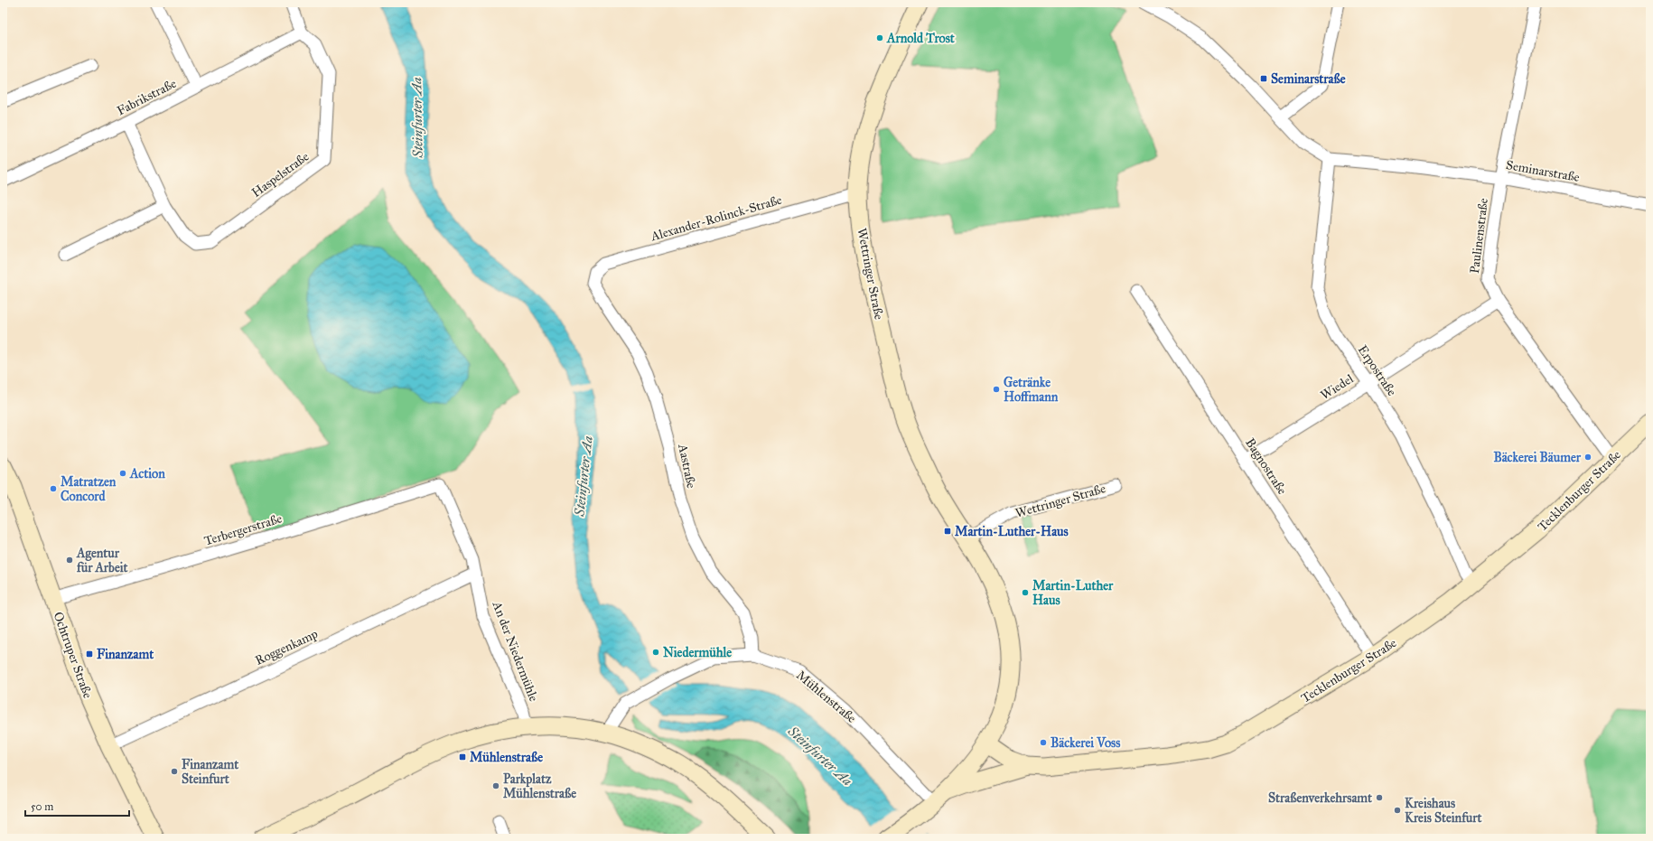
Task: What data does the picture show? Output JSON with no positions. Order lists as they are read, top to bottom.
{
  "streets": {
    "main road": ["Wettringer Straße", "Tecklenburger Straße", "Ochtruper Straße"],
    "street": [
      "Fabrikstraße",
      "Seminarstraße",
      "Haspelstraße",
      "Alexander-Rolinck-Straße",
      "Paulinenstraße",
      "Erpostraße",
      "Wiedel",
      "Aastraße",
      "Bagnostraße",
      "Terbergerstraße",
      "Roggenkamp",
      "An der Niedermühle",
      "Mühlenstraße"
    ]
  },
  "crossings": [
    ["Fabrikstraße", "Haspelstraße"],
    ["Seminarstraße", "Paulinenstraße"],
    ["Seminarstraße", "Erpostraße"],
    ["Alexander-Rolinck-Straße", "Wettringer Straße"],
    ["Alexander-Rolinck-Straße", "Aastraße"],
    ["Paulinenstraße", "Wiedel"],
    ["Paulinenstraße", "Tecklenburger Straße"],
    ["Wettringer Straße", "Tecklenburger Straße"],
    ["Erpostraße", "Wiedel"],
    ["Erpostraße", "Tecklenburger Straße"],
    ["Wiedel", "Bagnostraße"],
    ["Aastraße", "Mühlenstraße"],
    ["Bagnostraße", "Tecklenburger Straße"],
    ["Terbergerstraße", "An der Niedermühle"],
    ["Terbergerstraße", "Ochtruper Straße"],
    ["Roggenkamp", "An der Niedermühle"],
    ["Roggenkamp", "Ochtruper Straße"]
  ],
  "water": ["Steinfurter Aa"],
  "places": {
    "other": [
      "Arnold Trost",
      "Getränke Hoffmann",
      "Bäckerei Bäumer",
      "Action",
      "Matratzen Concord",
      "Agentur für Arbeit",
      "Martin-Luther Haus",
      "Niedermühle",
      "Bäckerei Voss",
      "Finanzamt Steinfurt",
      "Parkplatz Mühlenstraße",
      "Straßenverkehrsamt",
      "Kreishaus Kreis Steinfurt"
    ],
    "transit": [
      "Seminarstraße",
      "Martin-Luther-Haus",
      "Finanzamt",
      "Mühlenstraße"
    ]
  },
  "scale_bar": "50 m"
}
